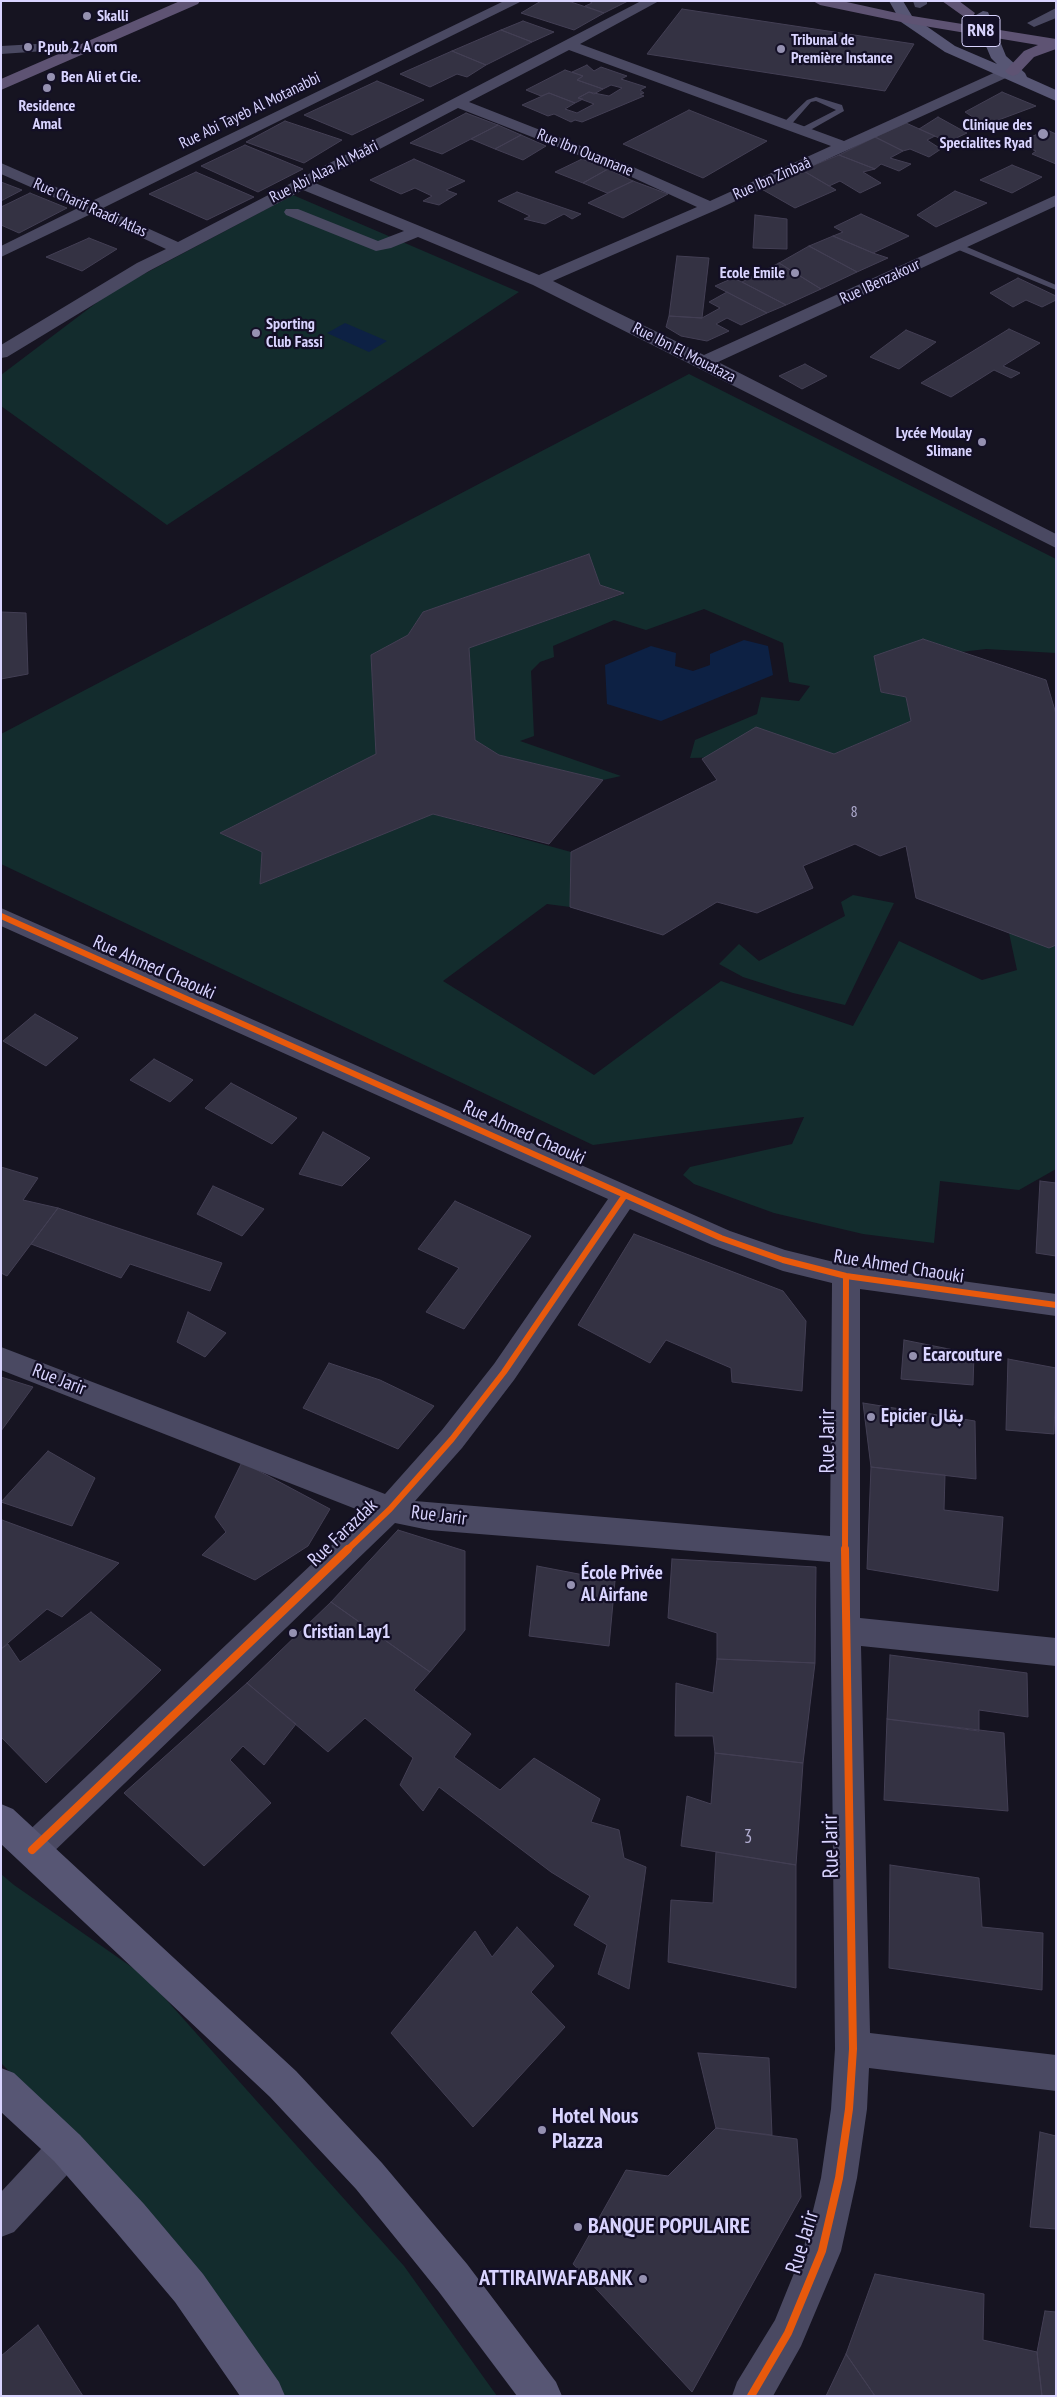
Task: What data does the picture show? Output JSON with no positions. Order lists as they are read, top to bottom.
{
  "streets": {
    "main road": ["RN8"],
    "street": [
      "Rue Abi Tayeb Al Motanabbi",
      "Rue Ibn Ouannane",
      "Rue Abi Alaa Al Maâri",
      "Rue Ibn Zinbaâ",
      "Rue Charif Raadi Atlas",
      "Rue IBenzakour",
      "Rue Ibn El Mouataza",
      "Rue Ahmed Chaouki",
      "Rue Jarir",
      "Rue Farazdak"
    ]
  },
  "crossings": [
    ["Rue Abi Tayeb Al Motanabbi", "Rue Charif Raadi Atlas"],
    ["Rue Ibn Ouannane", "Rue Abi Alaa Al Maâri"],
    ["Rue Ibn Ouannane", "Rue Ibn Zinbaâ"],
    ["Rue Abi Alaa Al Maâri", "Rue Charif Raadi Atlas"],
    ["Rue Abi Alaa Al Maâri", "Rue Ibn El Mouataza"],
    ["Rue Ibn Zinbaâ", "Rue Ibn El Mouataza"],
    ["Rue IBenzakour", "Rue Ibn El Mouataza"],
    ["Rue Ahmed Chaouki", "Rue Jarir"],
    ["Rue Ahmed Chaouki", "Rue Farazdak"],
    ["Rue Jarir", "Rue Farazdak"]
  ],
  "places": [
    "Skalli",
    "P.pub 2 A com",
    "Tribunal de Première Instance",
    "Ben Ali et Cie.",
    "Residence Amal",
    "Clinique des Specialites Ryad",
    "Ecole Emile",
    "Sporting Club Fassi",
    "Lycée Moulay Slimane",
    "Ecarcouture",
    "Epicier بقال",
    "École Privée Al Airfane",
    "Cristian Lay1",
    "Hotel Nous Plazza",
    "BANQUE POPULAIRE",
    "ATTIRAIWAFABANK"
  ],
  "house_numbers": ["8", "3"]
}
